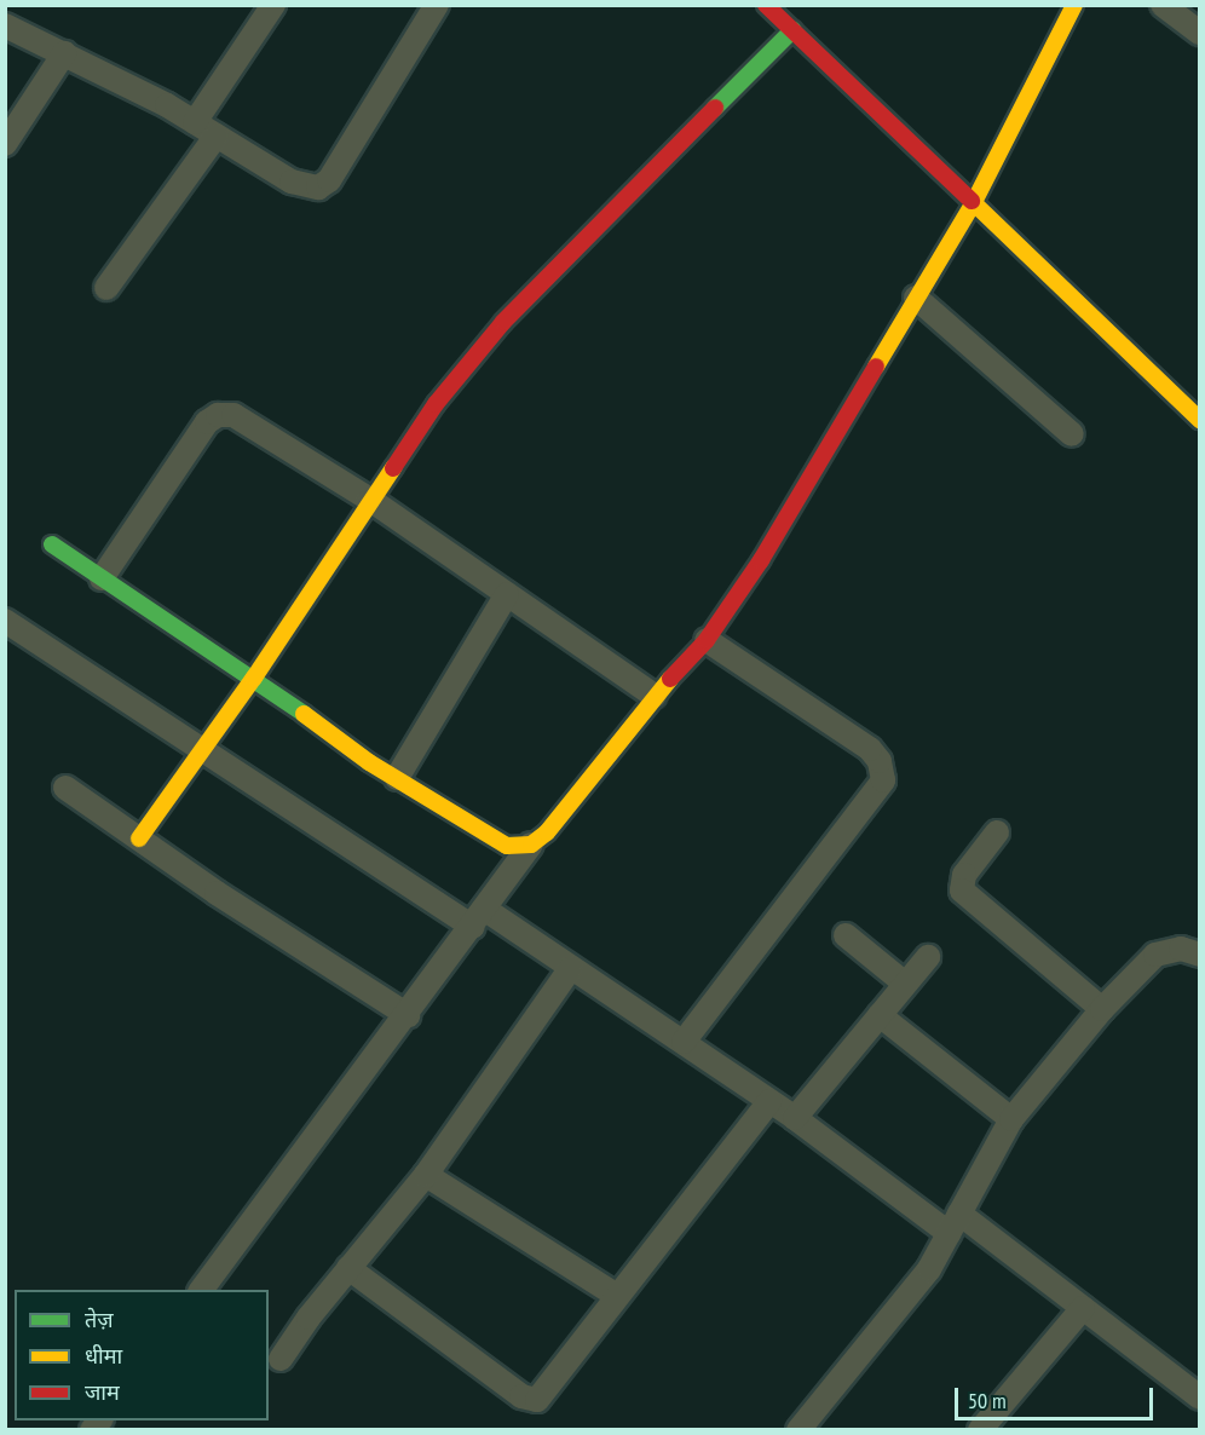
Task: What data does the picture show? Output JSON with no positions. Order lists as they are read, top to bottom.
{
  "legend": ["तेज़", "धीमा", "जाम"],
  "scale_bar": "50 m"
}
